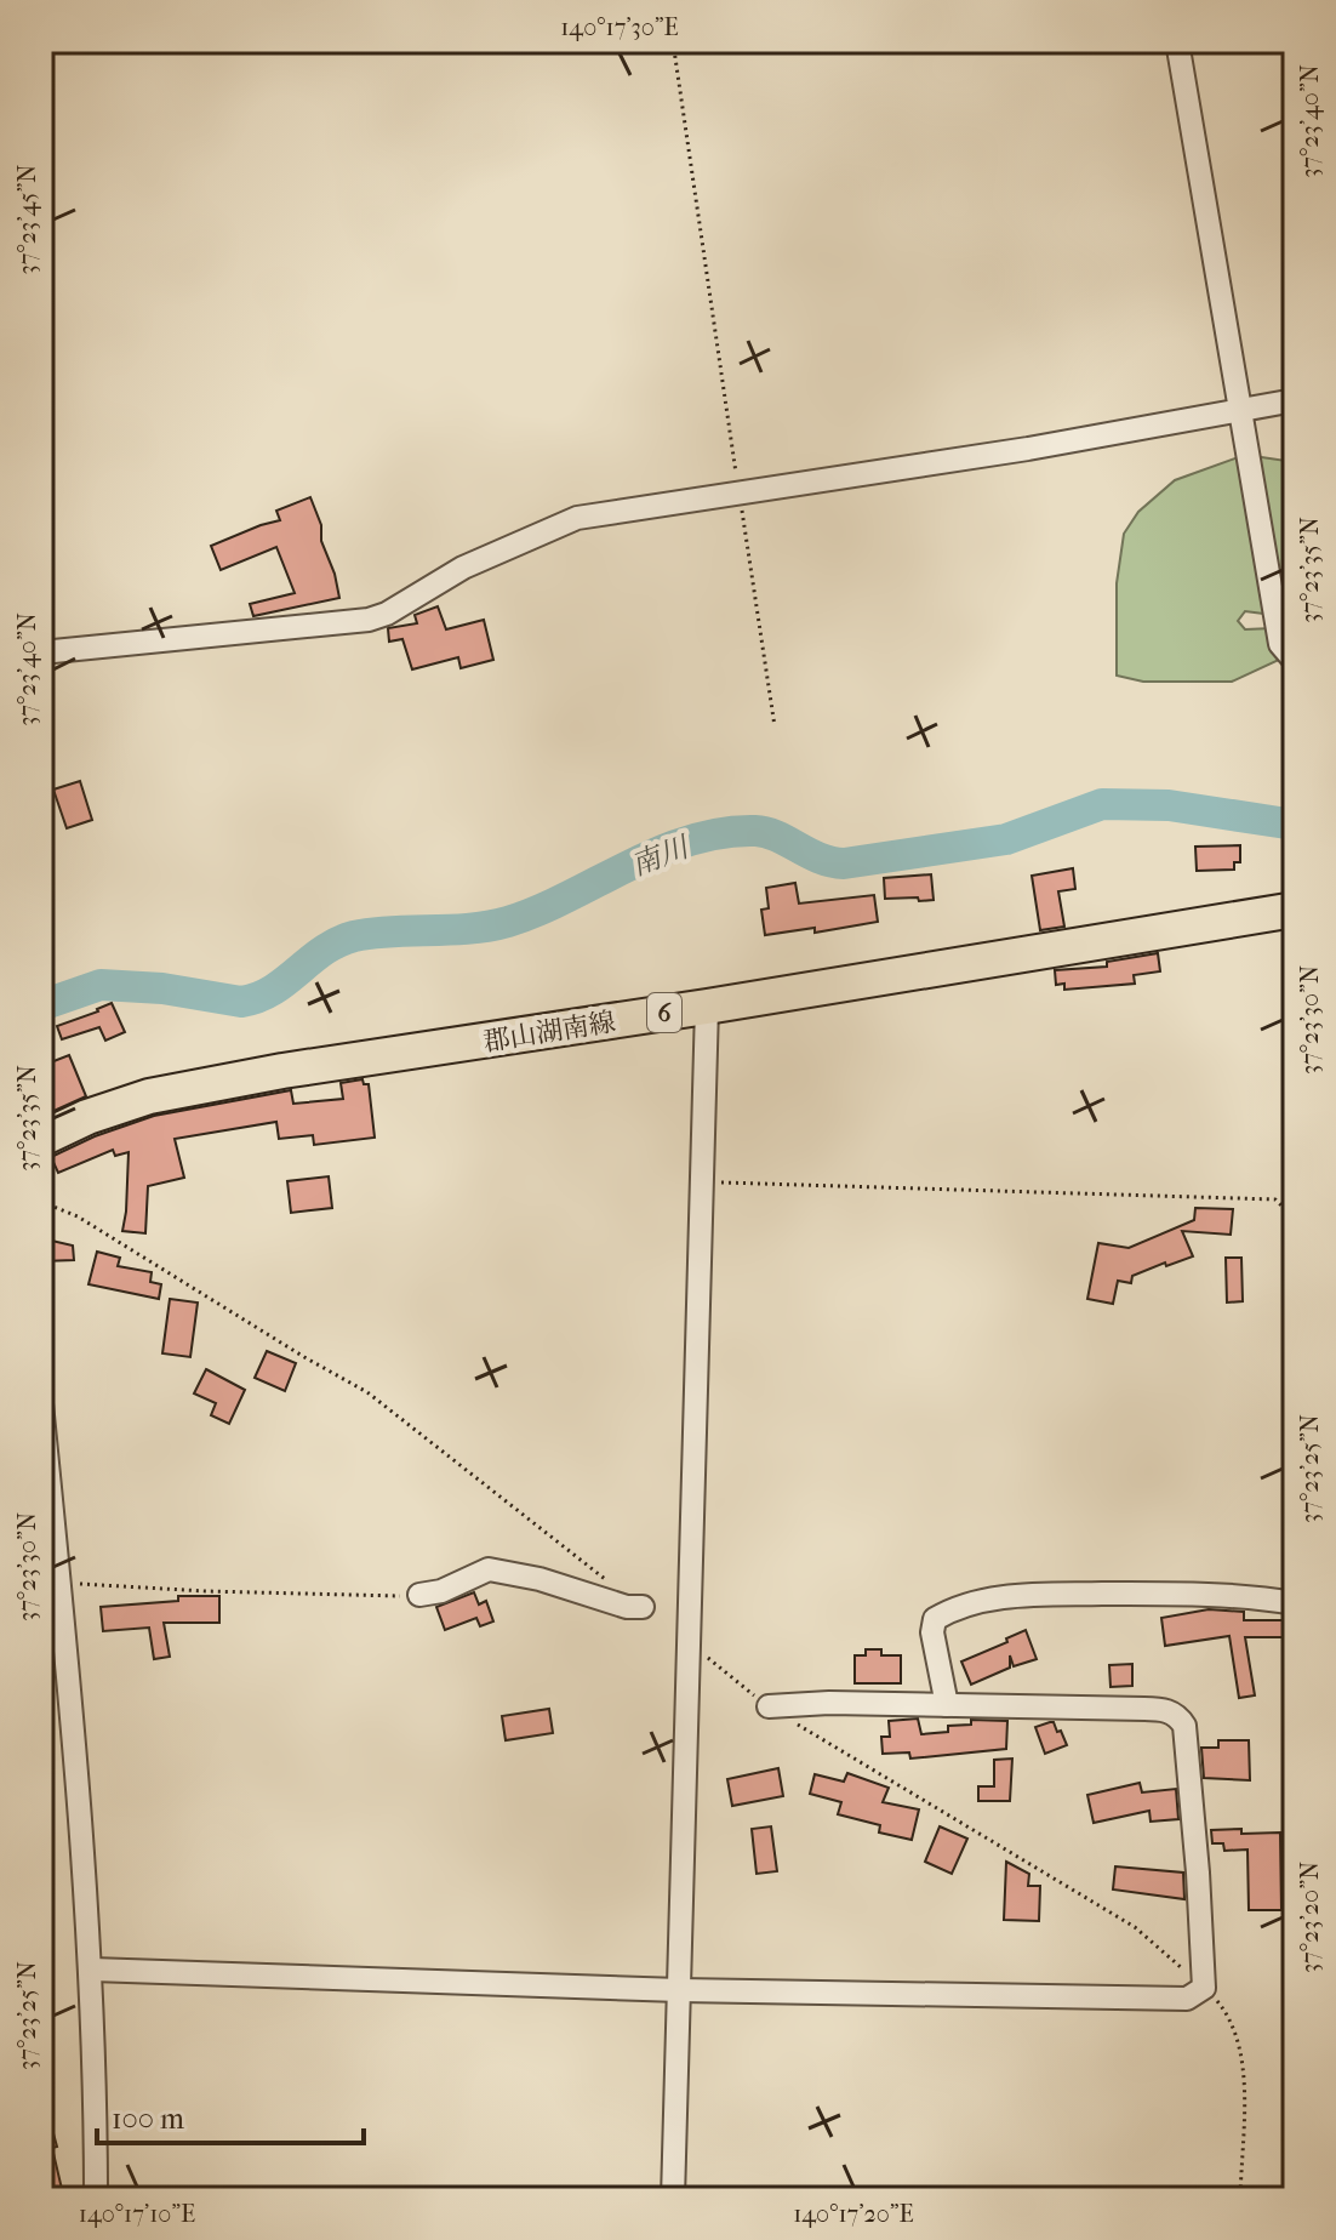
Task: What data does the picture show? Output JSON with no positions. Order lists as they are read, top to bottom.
{
  "streets": {
    "main road": ["6", "郡山湖南線"]
  },
  "water": ["南川"],
  "scale_bar": "100 m",
  "coordinates": [
    "140°17'30\"E",
    "37°23'40\"N",
    "37°23'45\"N",
    "37°23'35\"N",
    "37°23'30\"N",
    "37°23'25\"N",
    "37°23'20\"N",
    "140°17'10\"E",
    "140°17'20\"E"
  ]
}
